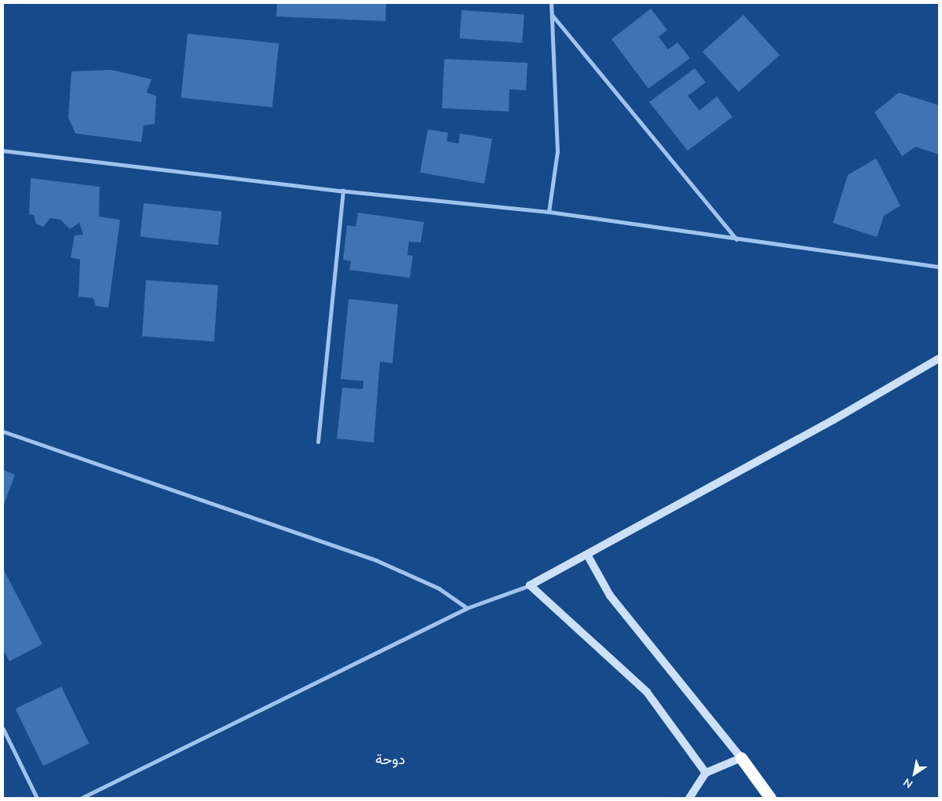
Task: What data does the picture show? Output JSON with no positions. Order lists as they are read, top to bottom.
{
  "districts": ["دوحة"],
  "north": "bottom left"
}
